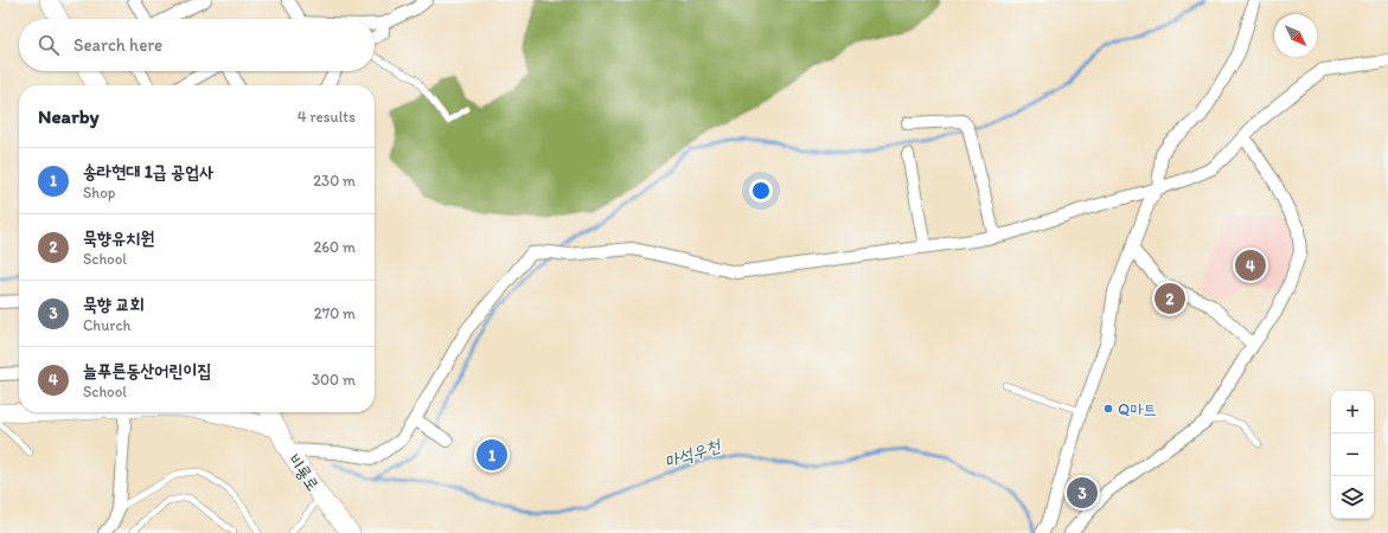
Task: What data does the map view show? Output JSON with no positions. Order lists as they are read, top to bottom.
{
  "streets": {
    "main road": ["비룡로"]
  },
  "water": ["마석우천"],
  "places": ["Q마트"],
  "north": "bottom right",
  "page": {
    "search": "Search here",
    "heading": ["Nearby", "4 results"],
    "list": [
      {
        "mark": "1",
        "name": "송라현대 1급 공업사",
        "note": "Shop",
        "value": "230 m"
      },
      {
        "mark": "2",
        "name": "묵향유치원",
        "note": "School",
        "value": "260 m"
      },
      {
        "mark": "3",
        "name": "묵향 교회",
        "note": "Church",
        "value": "270 m"
      },
      {
        "mark": "4",
        "name": "늘푸른동산어린이집",
        "note": "School",
        "value": "300 m"
      }
    ],
    "pins": [
      "4",
      "2",
      "1",
      "3"
    ],
    "map_buttons": ["+", "−"]
  }
}
